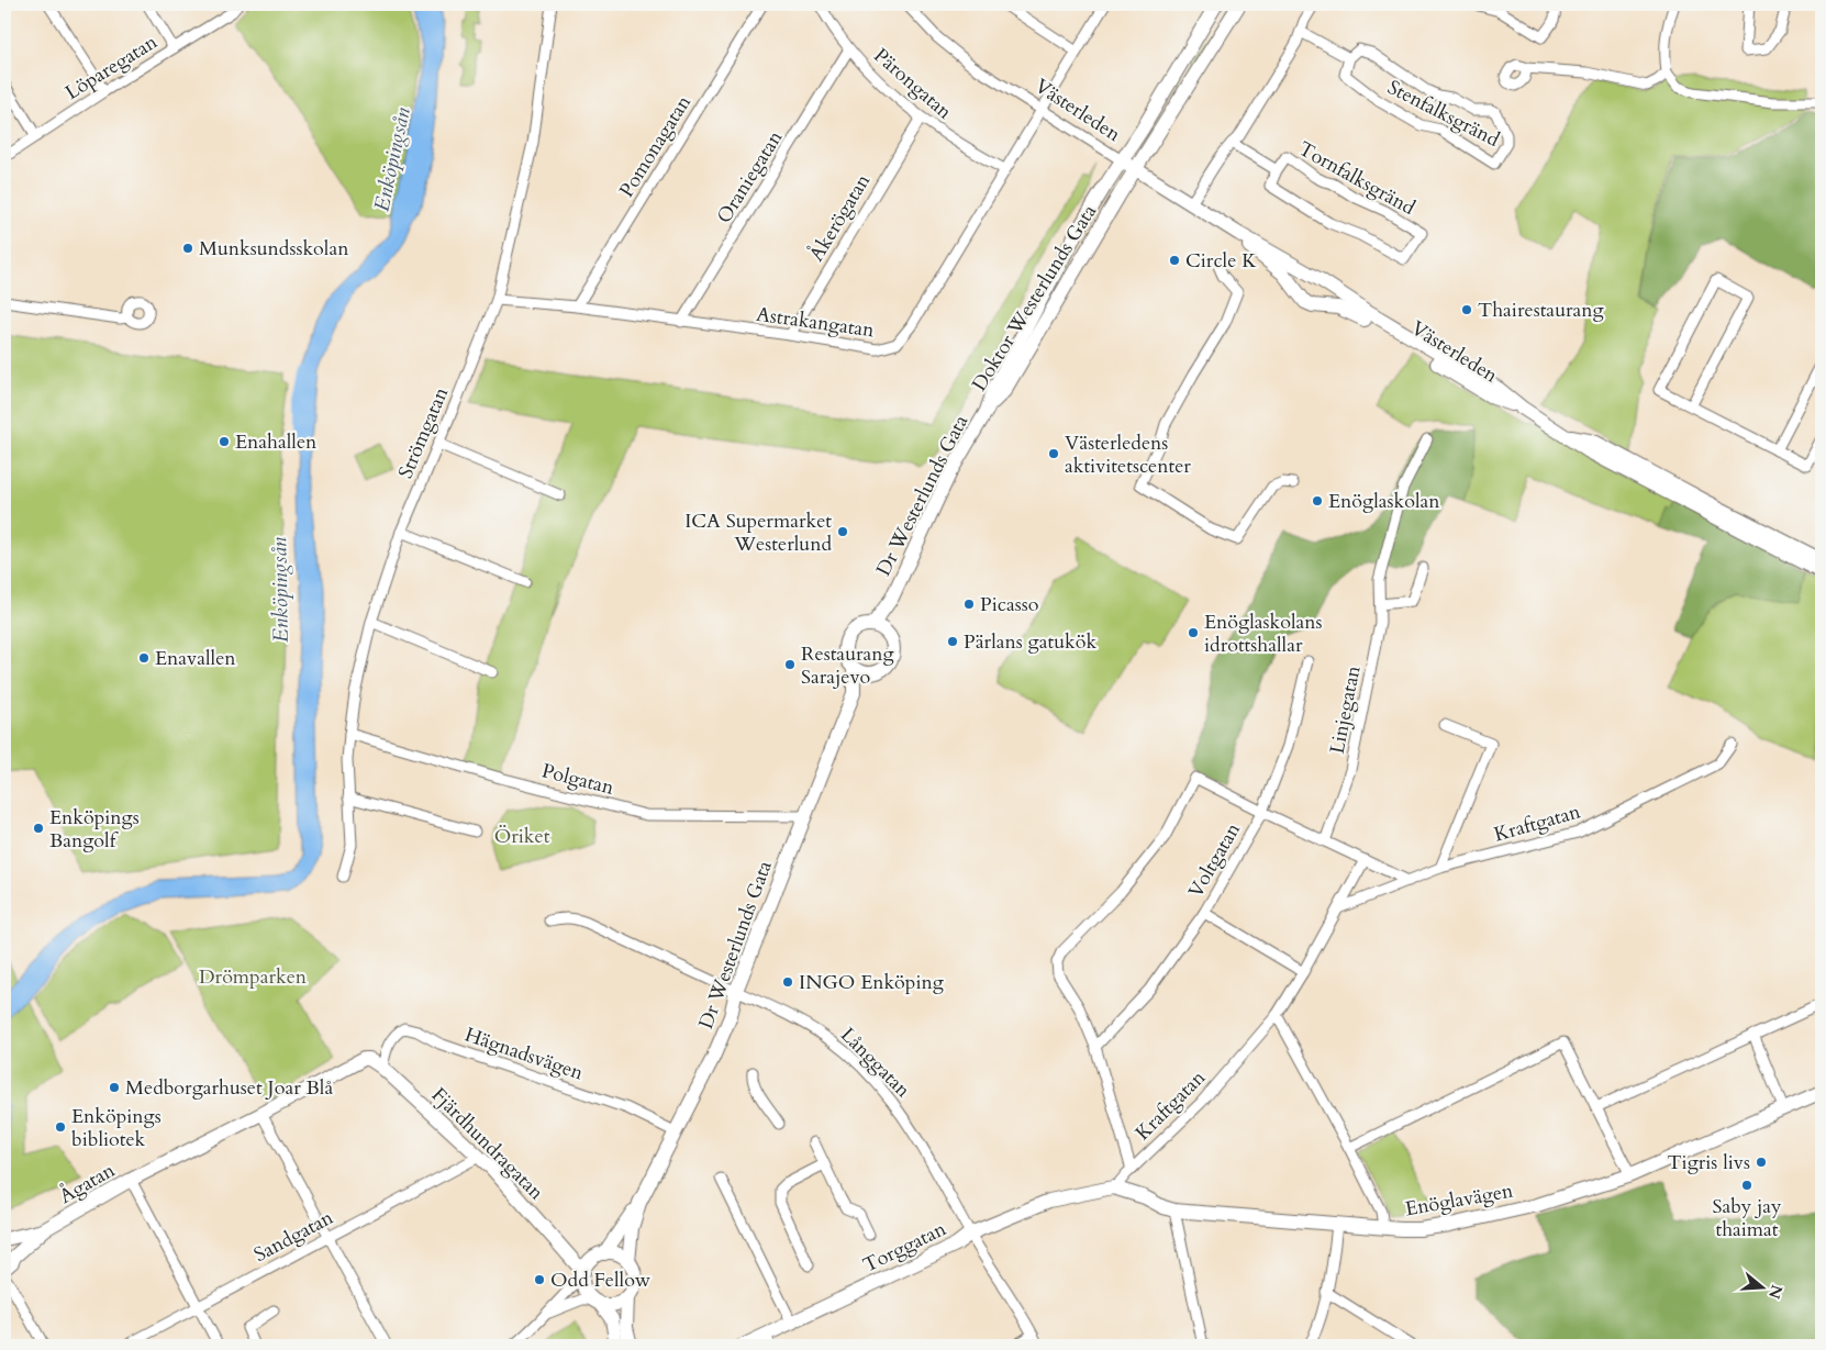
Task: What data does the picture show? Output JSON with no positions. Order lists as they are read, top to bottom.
{
  "streets": {
    "street": [
      "Löparegatan",
      "Pärongatan",
      "Västerleden",
      "Stenfalksgränd",
      "Pomonagatan",
      "Oraniegatan",
      "Tornfalksgränd",
      "Åkerögatan",
      "Doktor Westerlunds Gata",
      "Astrakangatan",
      "Strömgatan",
      "Dr Westerlunds Gata",
      "Linjegatan",
      "Polgatan",
      "Kraftgatan",
      "Voltgatan",
      "Hägnadsvägen",
      "Långgatan",
      "Fjärdhundragatan",
      "Ågatan",
      "Enöglavägen",
      "Sandgatan",
      "Torggatan"
    ]
  },
  "crossings": [
    ["Pärongatan", "Oraniegatan"],
    ["Pärongatan", "Åkerögatan"],
    ["Pärongatan", "Astrakangatan"],
    ["Västerleden", "Doktor Westerlunds Gata"],
    ["Västerleden", "Astrakangatan"],
    ["Pomonagatan", "Astrakangatan"],
    ["Oraniegatan", "Astrakangatan"],
    ["Åkerögatan", "Astrakangatan"],
    ["Doktor Westerlunds Gata", "Dr Westerlunds Gata"],
    ["Astrakangatan", "Strömgatan"],
    ["Strömgatan", "Polgatan"],
    ["Dr Westerlunds Gata", "Polgatan"],
    ["Dr Westerlunds Gata", "Hägnadsvägen"],
    ["Dr Westerlunds Gata", "Långgatan"],
    ["Dr Westerlunds Gata", "Fjärdhundragatan"],
    ["Kraftgatan", "Enöglavägen"],
    ["Hägnadsvägen", "Fjärdhundragatan"],
    ["Hägnadsvägen", "Ågatan"],
    ["Långgatan", "Torggatan"],
    ["Fjärdhundragatan", "Ågatan"],
    ["Fjärdhundragatan", "Sandgatan"],
    ["Enöglavägen", "Torggatan"]
  ],
  "water": ["Enköpingsån"],
  "parks": ["Öriket", "Drömparken"],
  "places": [
    "Munksundsskolan",
    "Circle K",
    "Thairestaurang",
    "Enahallen",
    "Västerledens aktivitetscenter",
    "Enöglaskolan",
    "ICA Supermarket Westerlund",
    "Picasso",
    "Enöglaskolans idrottshallar",
    "Pärlans gatukök",
    "Enavallen",
    "Restaurang Sarajevo",
    "Enköpings Bangolf",
    "INGO Enköping",
    "Medborgarhuset Joar Blå",
    "Enköpings bibliotek",
    "Tigris livs",
    "Saby jay thaimat",
    "Odd Fellow"
  ],
  "north": "right"
}
